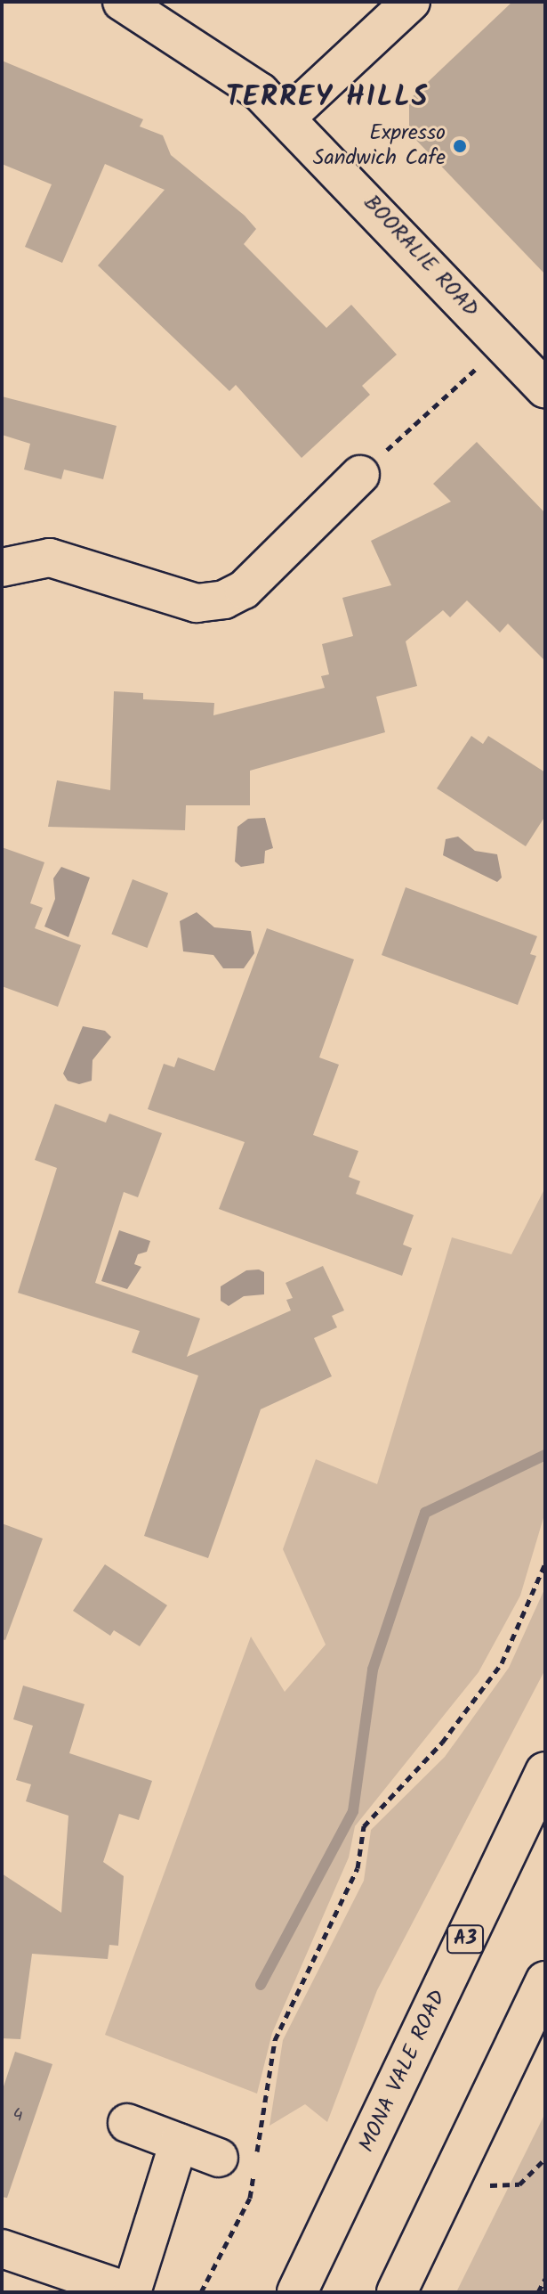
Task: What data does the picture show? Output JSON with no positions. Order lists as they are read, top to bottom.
{
  "streets": {
    "highway": ["A3", "MONA VALE ROAD"],
    "street": ["BOORALIE ROAD"]
  },
  "districts": ["TERREY HILLS"],
  "places": ["Expresso Sandwich Cafe"],
  "house_numbers": ["4"]
}
